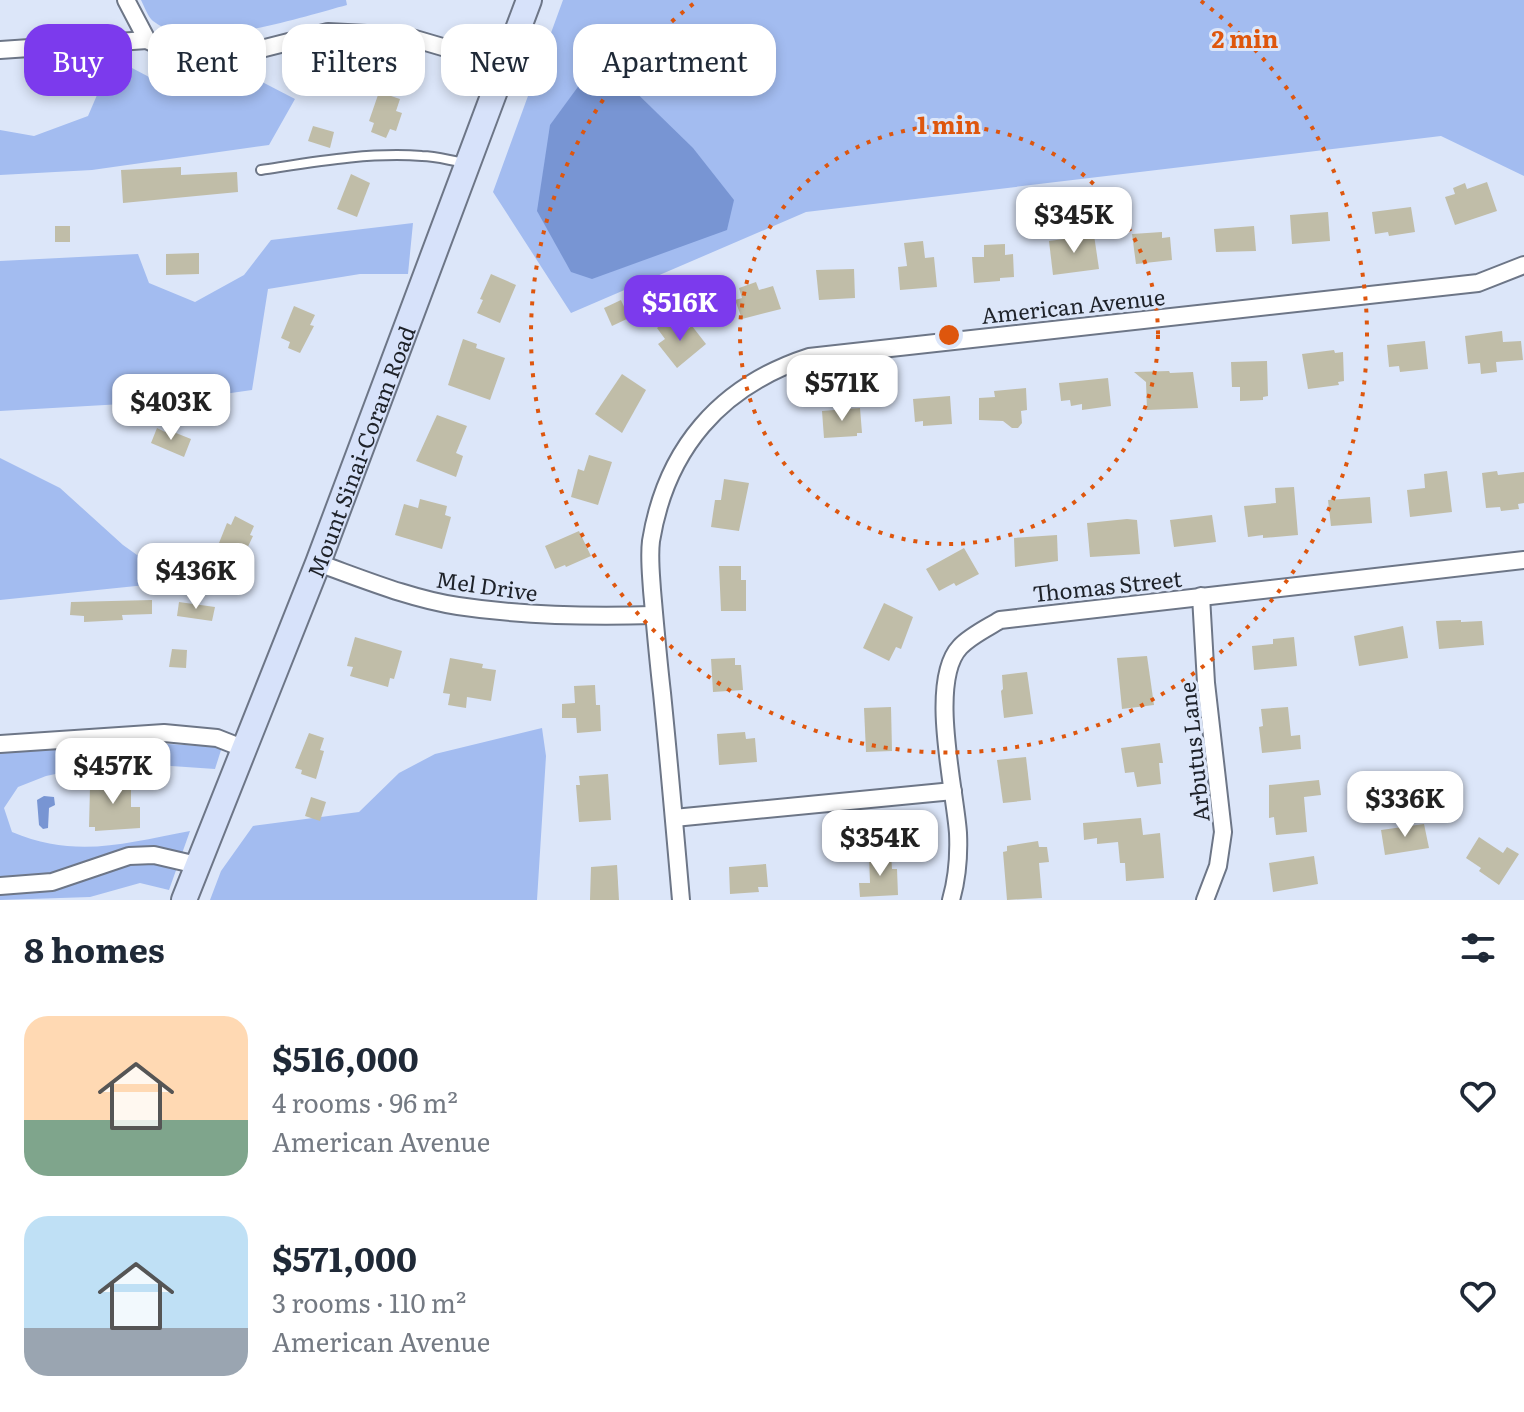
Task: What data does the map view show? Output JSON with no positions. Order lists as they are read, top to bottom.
{
  "streets": {
    "main road": ["Mount Sinai-Coram Road"],
    "street": [
      "American Avenue",
      "Mel Drive",
      "Thomas Street",
      "Arbutus Lane"
    ]
  },
  "crossings": [
    ["American Avenue", "Mel Drive"],
    ["Mount Sinai-Coram Road", "Mel Drive"],
    ["Thomas Street", "Arbutus Lane"]
  ],
  "page": {
    "chip": [
      "Buy",
      "Rent",
      "Filters",
      "New",
      "Apartment"
    ],
    "price": [
      "$345K",
      "$516K",
      "$571K",
      "$403K",
      "$436K",
      "$457K",
      "$336K",
      "$354K"
    ],
    "heading": "8 homes",
    "list": [
      {
        "name": "$516,000",
        "note": "4 rooms · 96 m² · American Avenue"
      },
      {
        "name": "$571,000",
        "note": "3 rooms · 110 m² · American Avenue"
      }
    ]
  },
  "rings": ["2 min", "1 min"]
}
